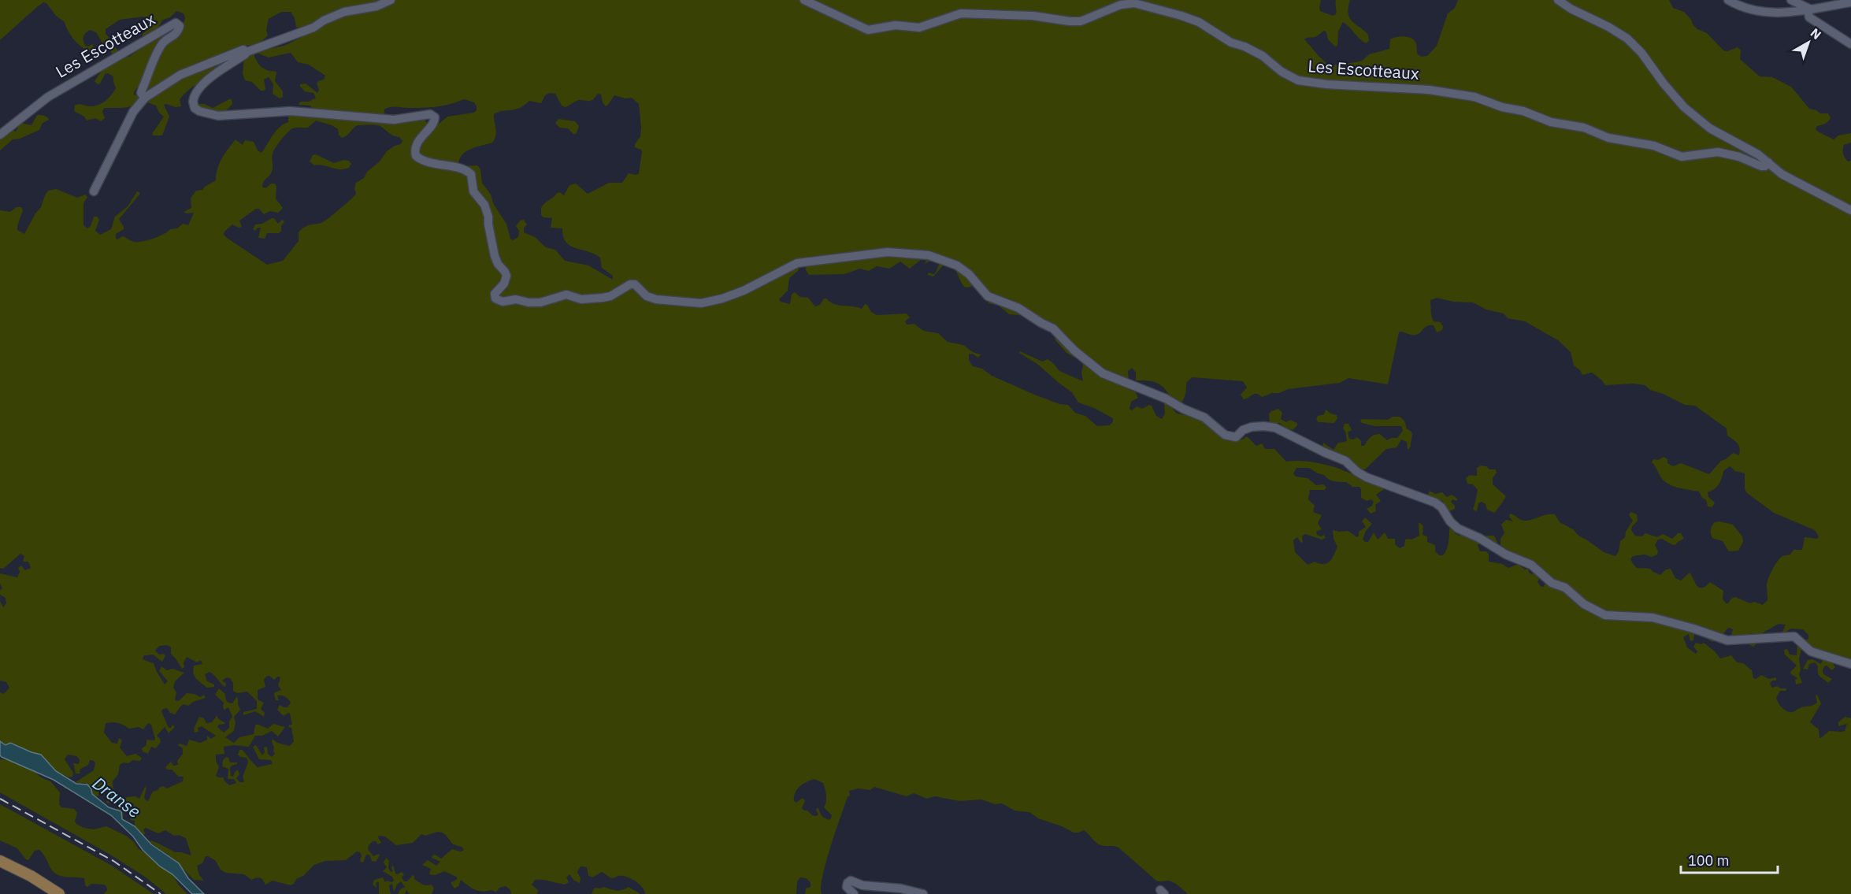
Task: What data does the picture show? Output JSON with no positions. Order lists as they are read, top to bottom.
{
  "streets": {
    "street": ["Les Escotteaux"]
  },
  "water": ["Dranse"],
  "scale_bar": "100 m",
  "north": "top right"
}
